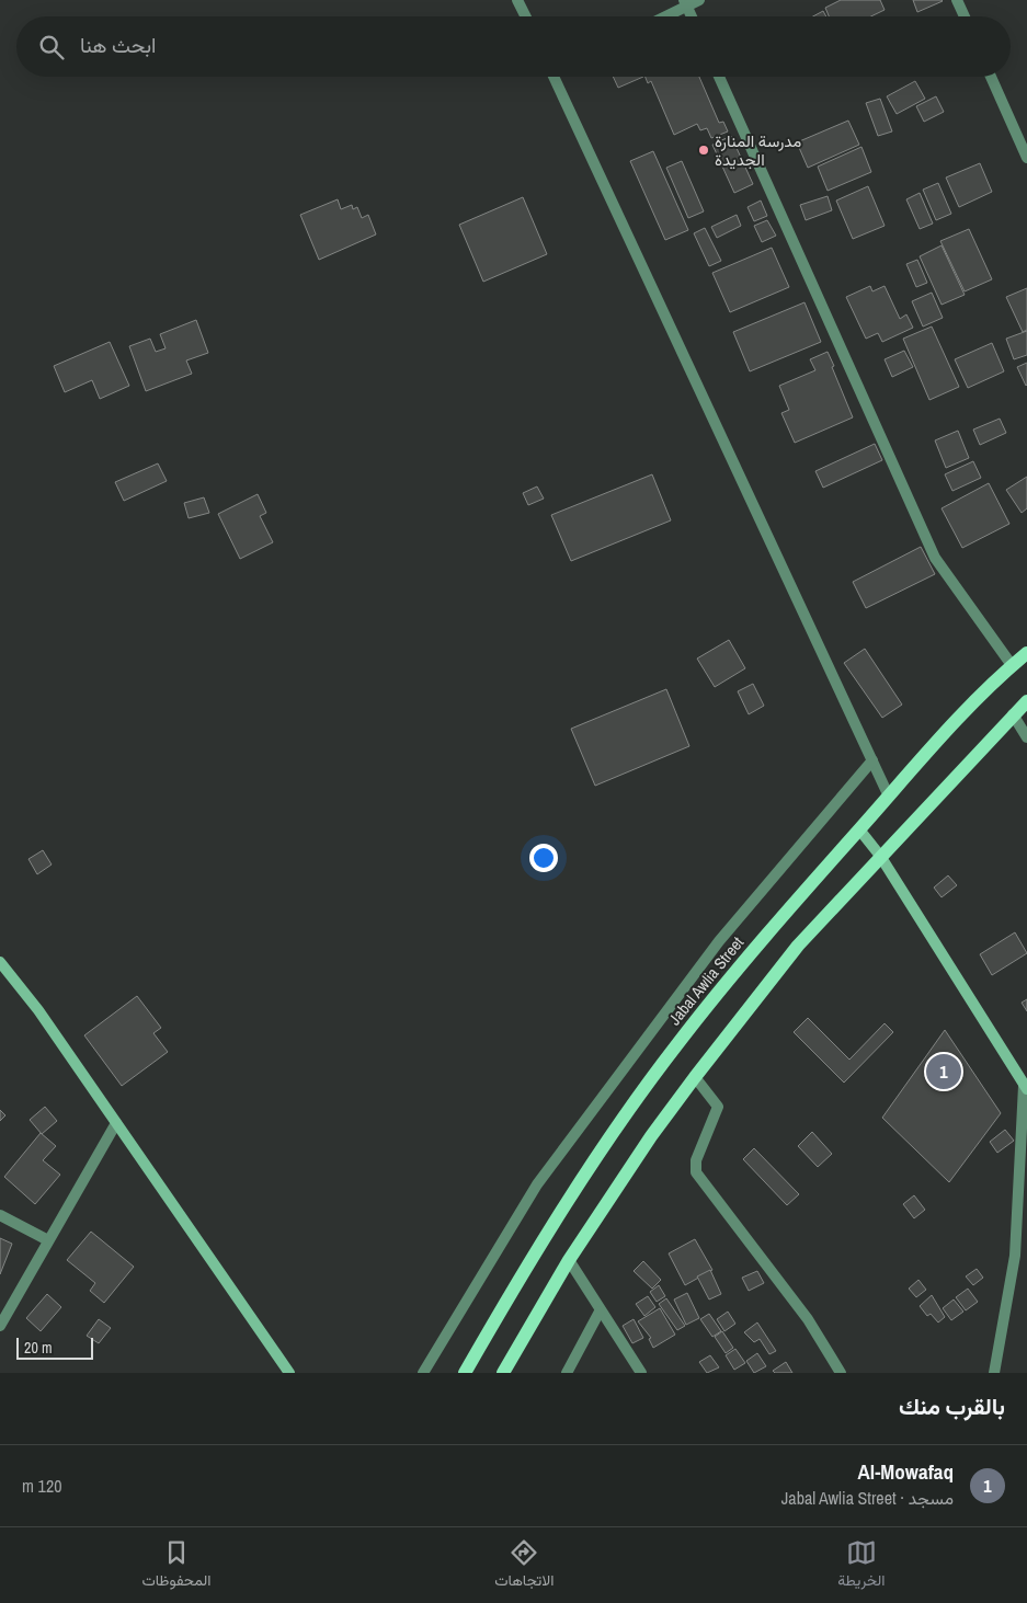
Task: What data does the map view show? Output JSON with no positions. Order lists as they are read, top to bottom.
{
  "streets": {
    "main road": ["Jabal Awlia Street"]
  },
  "places": ["مدرسة المنارة الجديدة"],
  "scale_bar": "20 m",
  "page": {
    "search": "ابحث هنا",
    "pins": "1",
    "scale": "20 m",
    "heading": "بالقرب منك",
    "list": [
      {
        "mark": "1",
        "name": "Al-Mowafaq",
        "note": "مسجد · Jabal Awlia Street",
        "value": "120 m"
      }
    ],
    "nav": ["الخريطة", "الاتجاهات", "المحفوظات"]
  }
}
